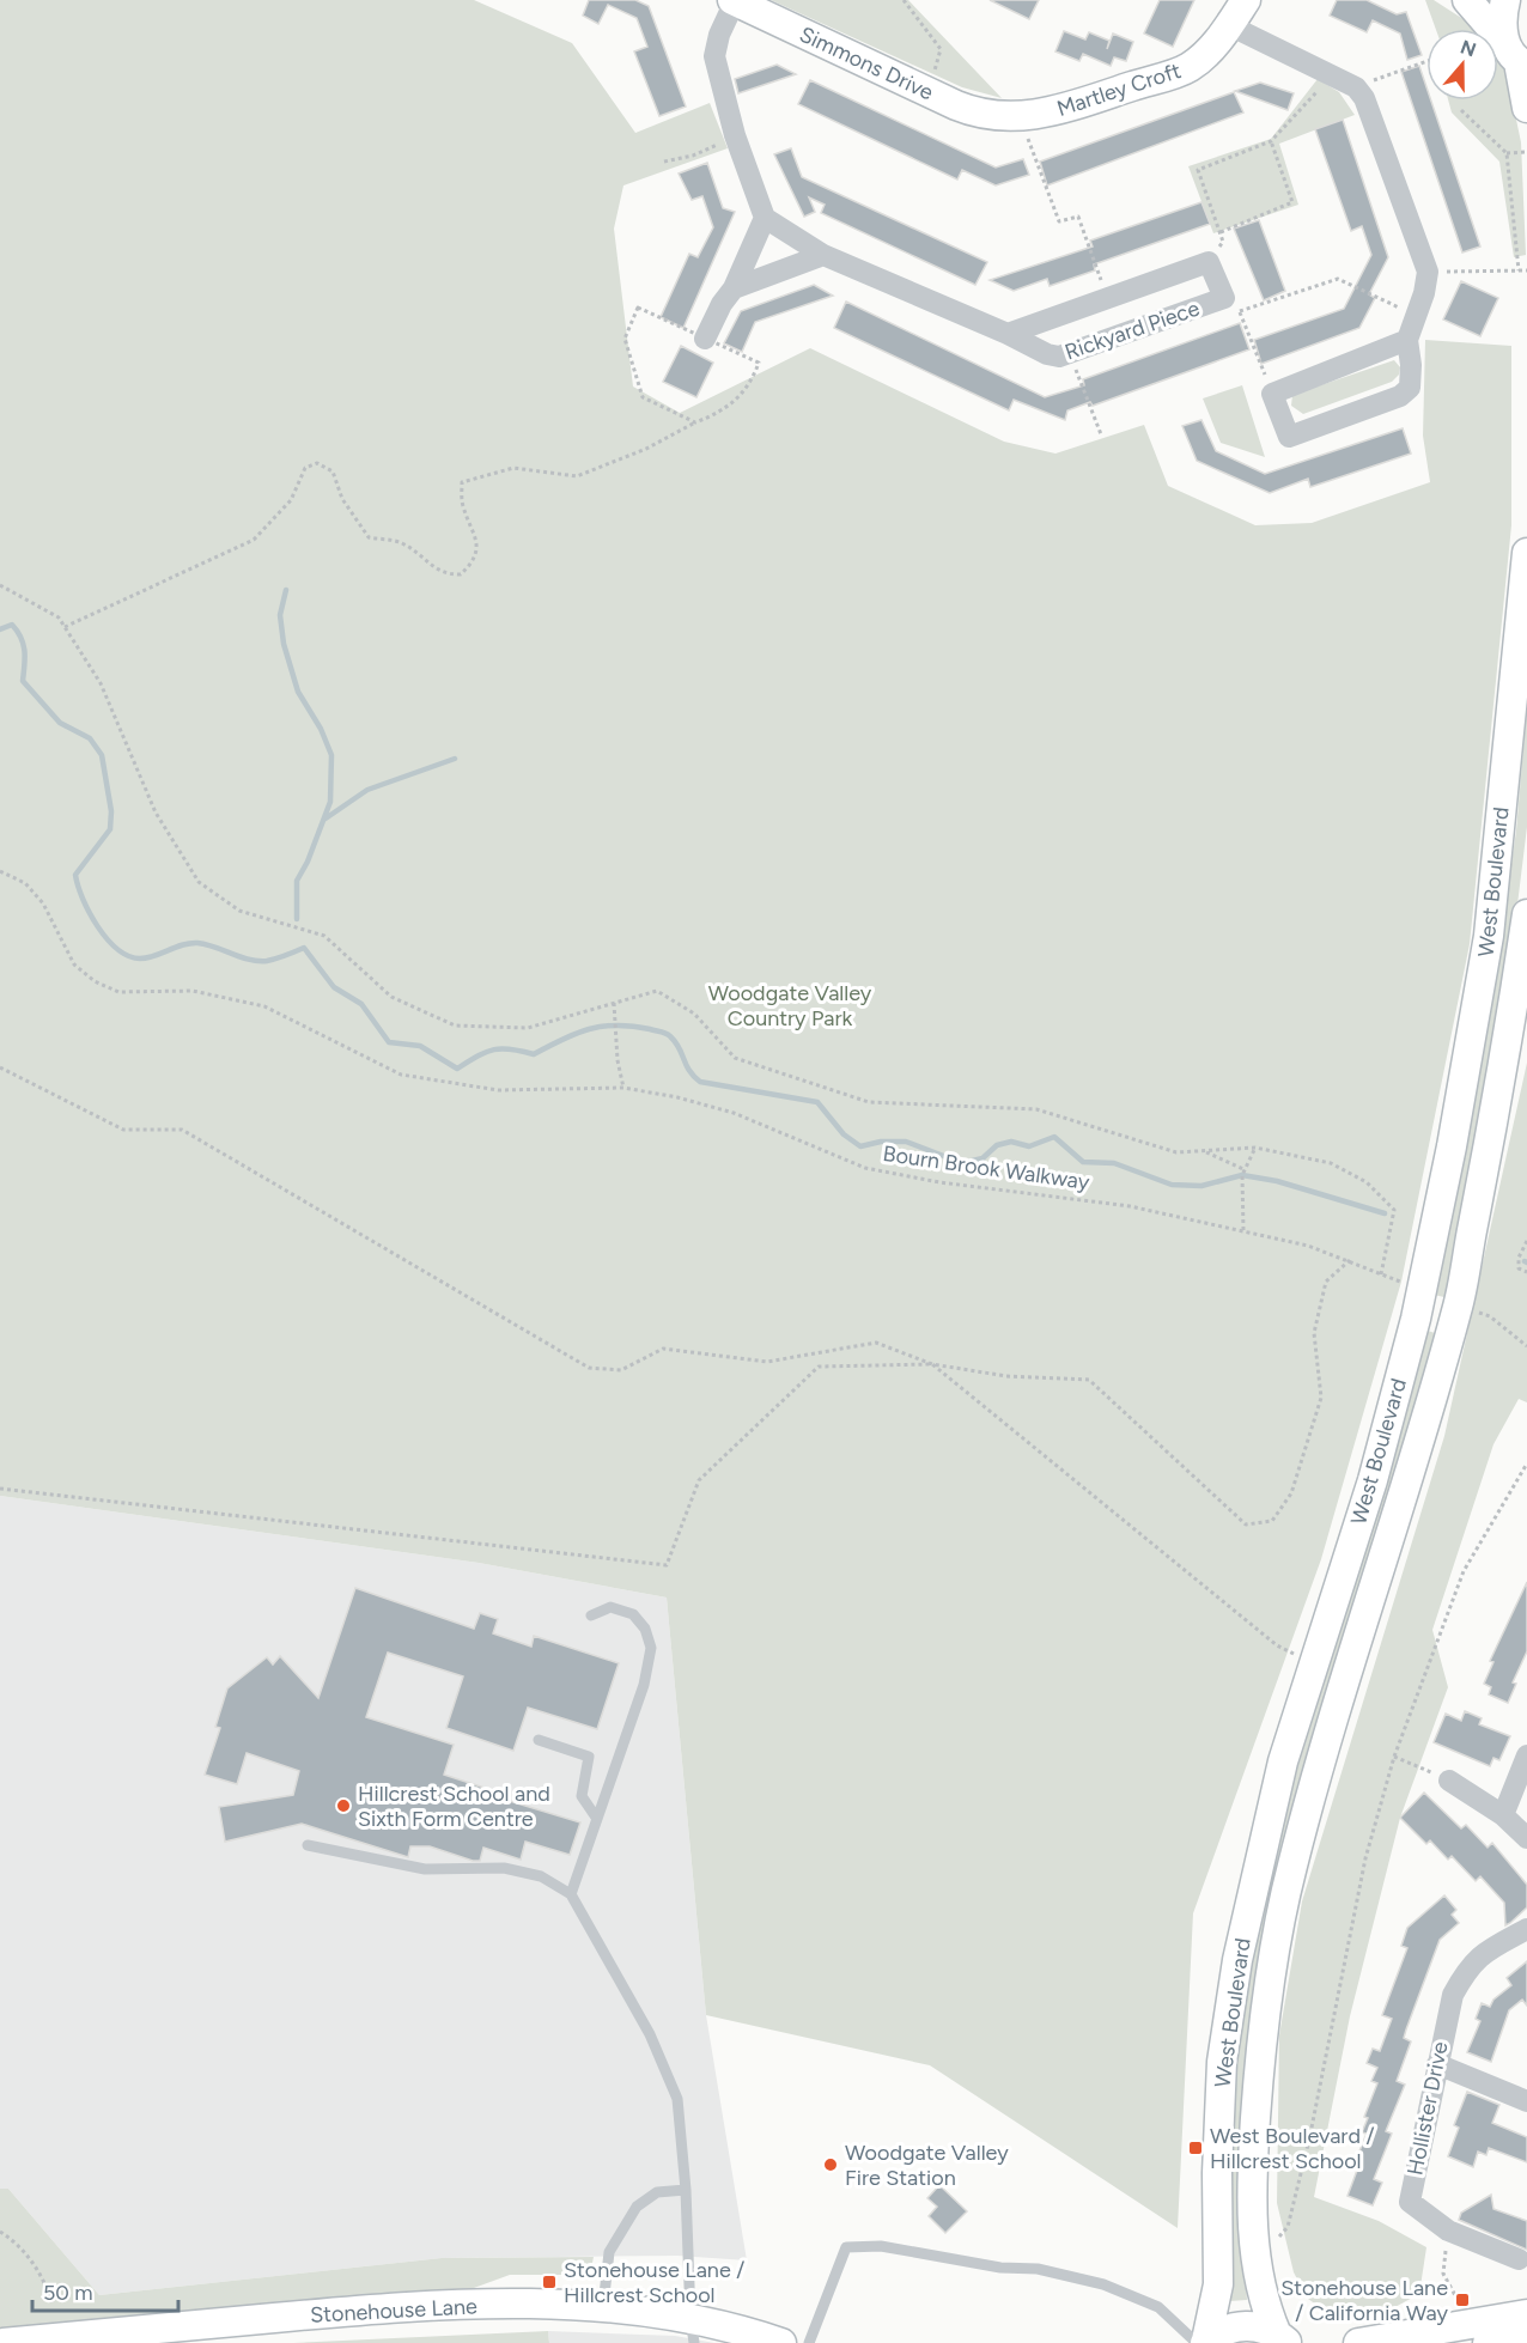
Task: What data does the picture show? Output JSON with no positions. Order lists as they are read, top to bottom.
{
  "streets": {
    "main road": [
      "Simmons Drive",
      "Martley Croft",
      "West Boulevard",
      "Stonehouse Lane"
    ],
    "street": ["Rickyard Piece", "Hollister Drive"],
    "path": ["Bourn Brook Walkway"]
  },
  "crossings": [
    ["Simmons Drive", "Martley Croft"]
  ],
  "parks": ["Woodgate Valley Country Park"],
  "places": {
    "other": ["Hillcrest School and Sixth Form Centre", "Woodgate Valley Fire Station"],
    "transit": ["West Boulevard / Hillcrest School", "Stonehouse Lane / Hillcrest School", "Stonehouse Lane / California Way"]
  },
  "scale_bar": "50 m",
  "north": "top"
}
